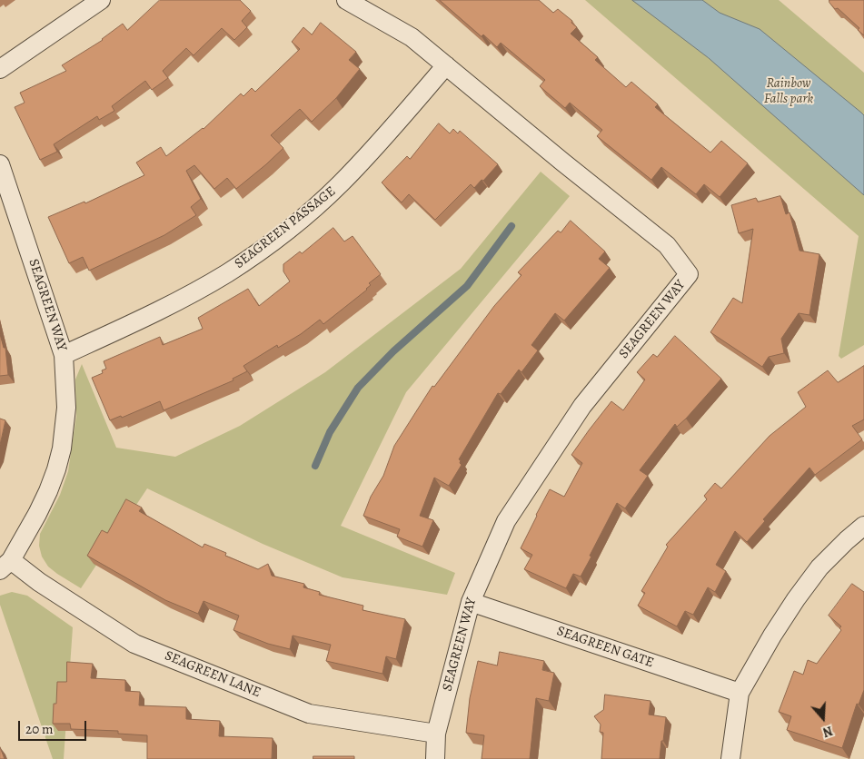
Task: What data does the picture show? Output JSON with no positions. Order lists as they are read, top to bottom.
{
  "streets": {
    "street": [
      "SEAGREEN PASSAGE",
      "SEAGREEN WAY",
      "SEAGREEN GATE",
      "SEAGREEN LANE"
    ]
  },
  "crossings": [
    ["SEAGREEN PASSAGE", "SEAGREEN WAY"],
    ["SEAGREEN WAY", "SEAGREEN GATE"],
    ["SEAGREEN WAY", "SEAGREEN LANE"]
  ],
  "parks": ["Rainbow Falls park"],
  "scale_bar": "20 m",
  "north": "bottom"
}
